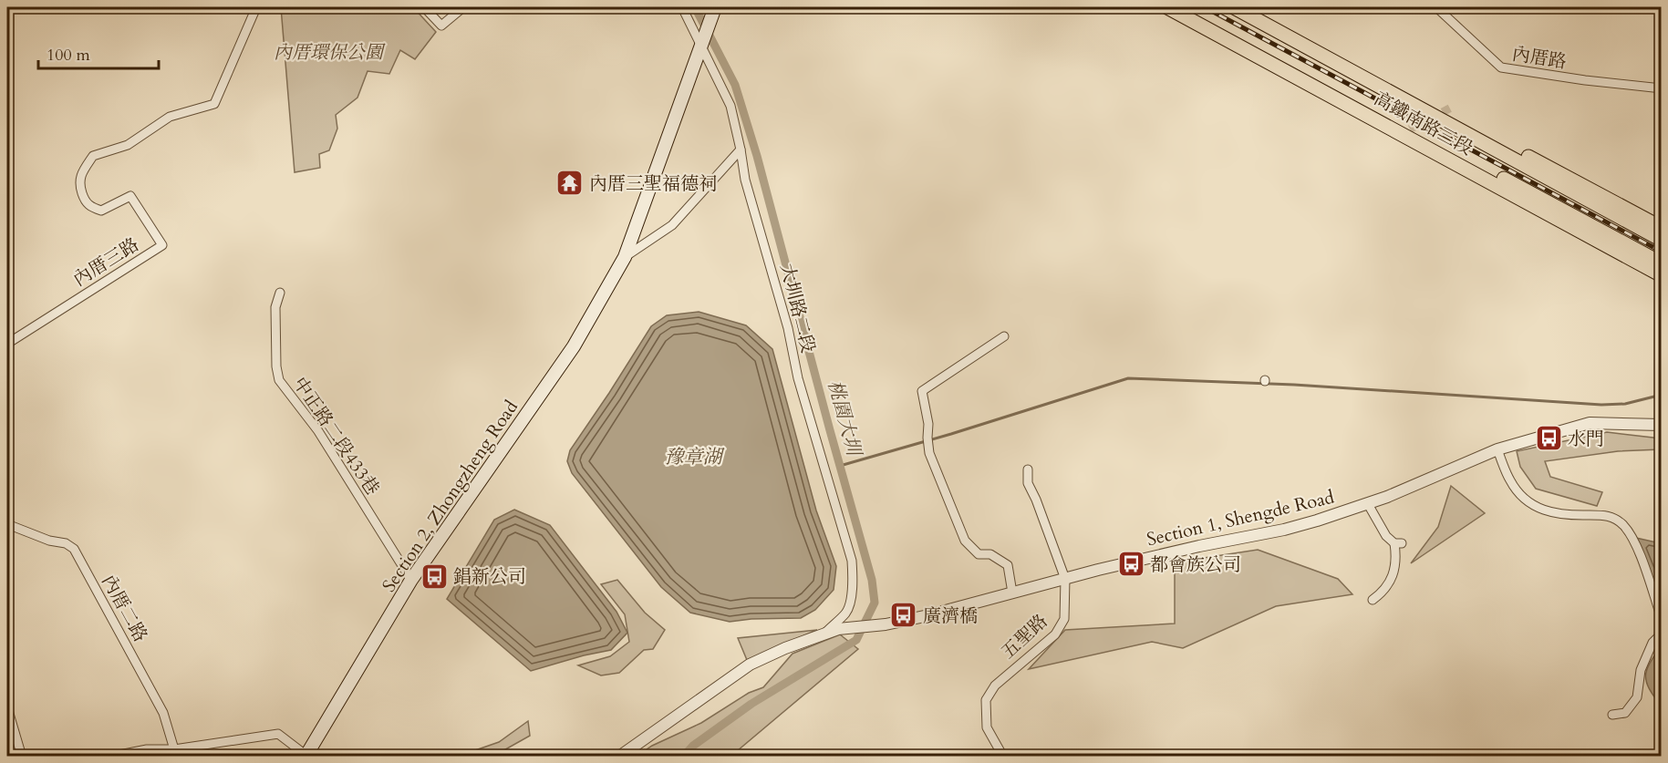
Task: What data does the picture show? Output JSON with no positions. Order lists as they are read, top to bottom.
{
  "streets": {
    "main road": ["高鐵南路三段", "Section 2, Zhongzheng Road"],
    "street": [
      "內厝路",
      "內厝三路",
      "大圳路二段",
      "中正路二段433巷",
      "Section 1, Shengde Road",
      "內厝二路",
      "五聖路"
    ]
  },
  "crossings": [
    ["大圳路二段", "Section 2, Zhongzheng Road"],
    ["大圳路二段", "Section 1, Shengde Road"],
    ["中正路二段433巷", "Section 2, Zhongzheng Road"],
    ["Section 1, Shengde Road", "五聖路"]
  ],
  "water": ["桃園大圳", "豫章湖"],
  "parks": ["內厝環保公園"],
  "places": {
    "temple": ["內厝三聖福德祠"],
    "bus stop": [
      "水門",
      "都會族公司",
      "錩新公司",
      "廣濟橋"
    ]
  },
  "scale_bar": "100 m"
}
